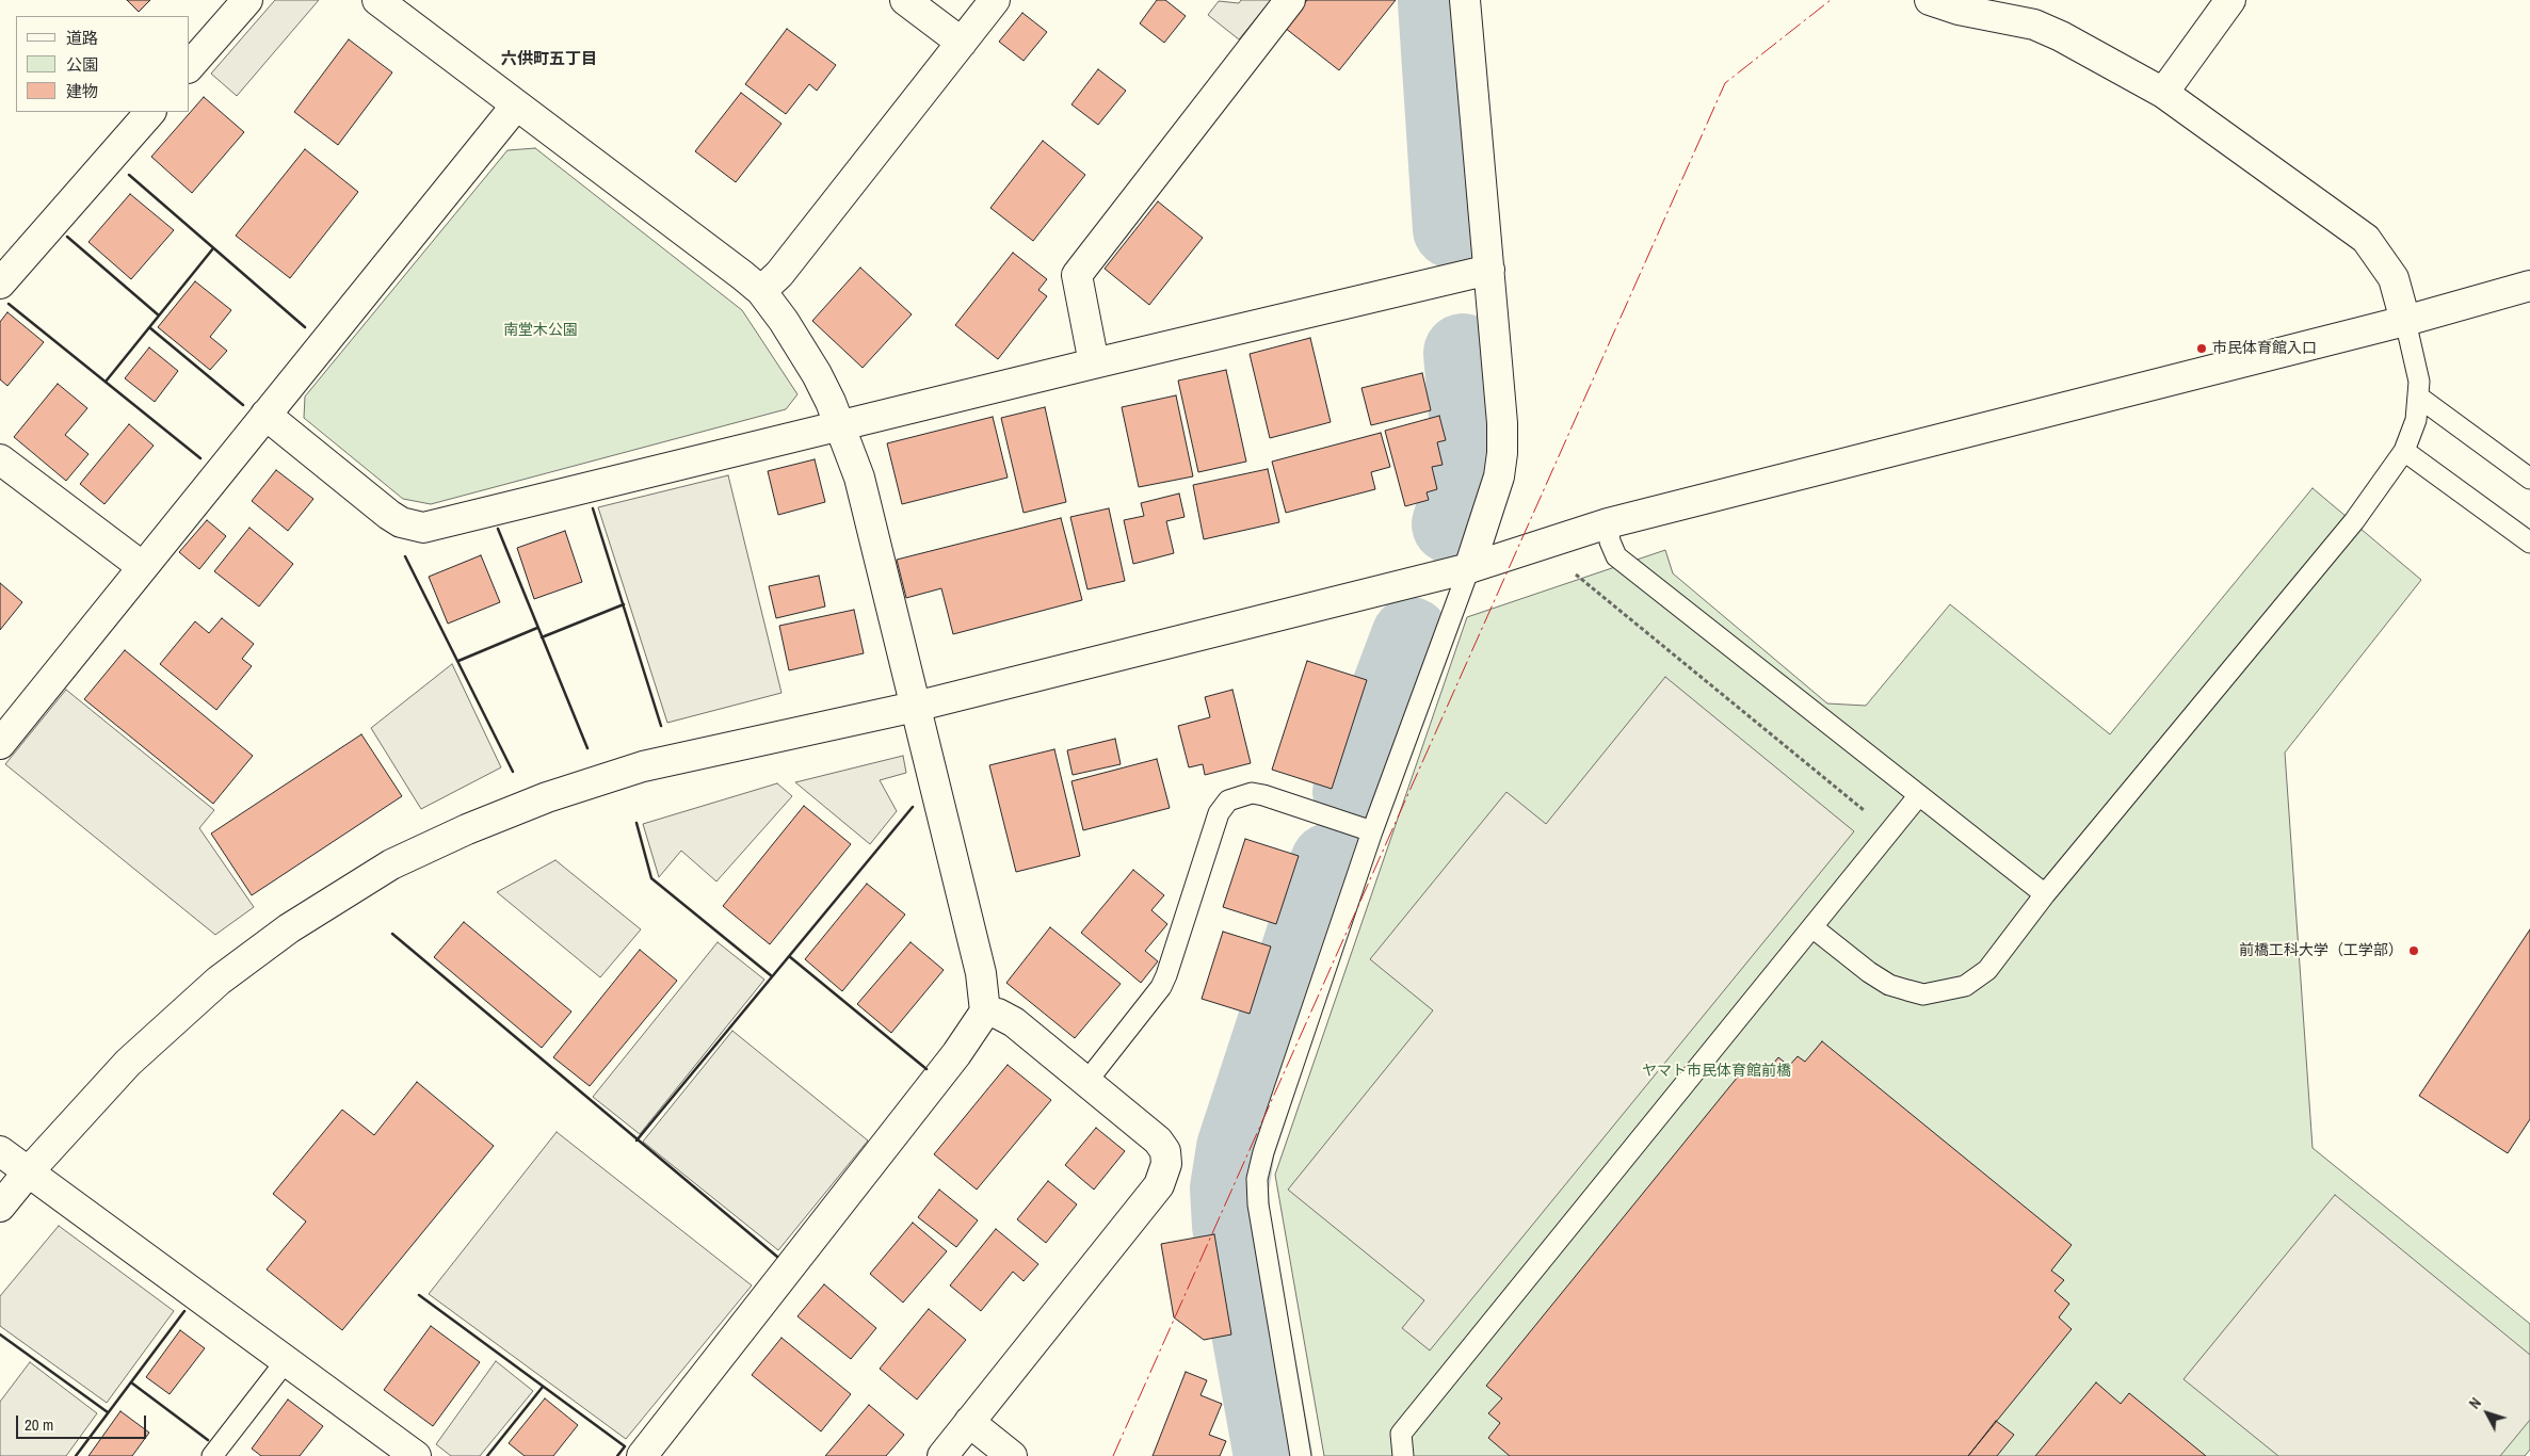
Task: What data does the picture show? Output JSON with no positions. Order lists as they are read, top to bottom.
{
  "districts": ["六供町五丁目"],
  "parks": ["南堂木公園", "ヤマト市民体育館前橋"],
  "places": ["市民体育館入口", "前橋工科大学（工学部）"],
  "legend": ["道路", "公園", "建物"],
  "scale_bar": "20 m",
  "north": "top left"
}
